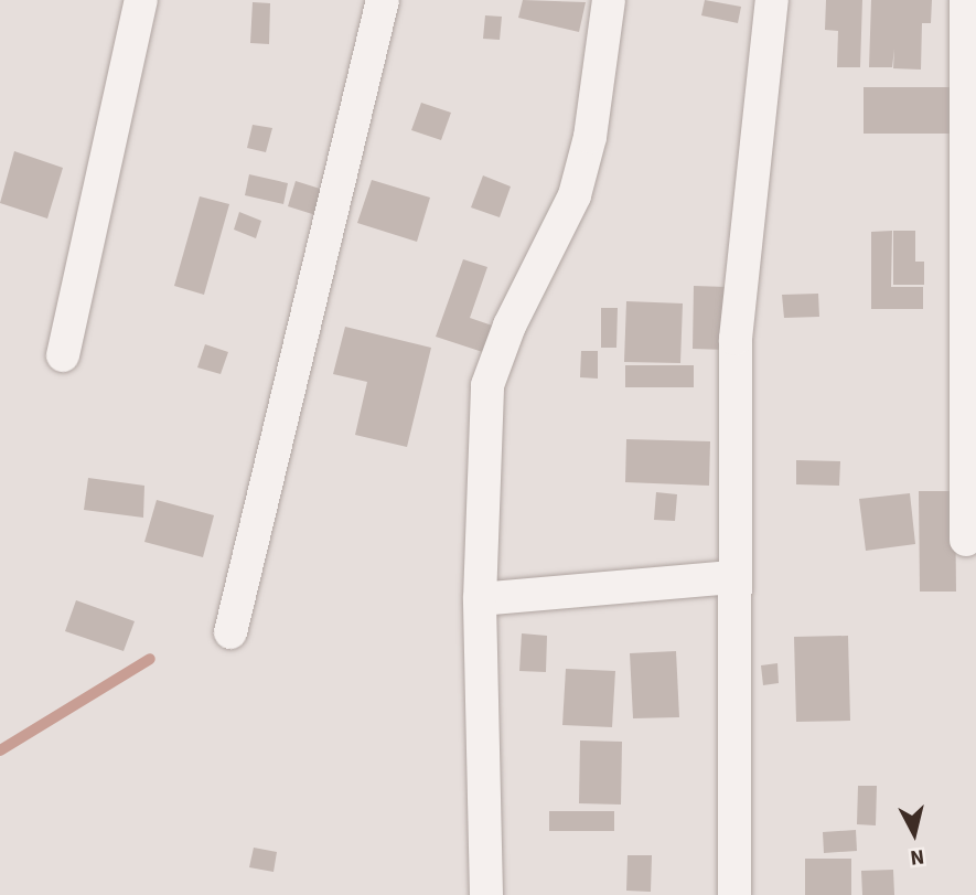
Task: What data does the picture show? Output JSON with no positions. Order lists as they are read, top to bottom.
{
  "north": "bottom"
}
